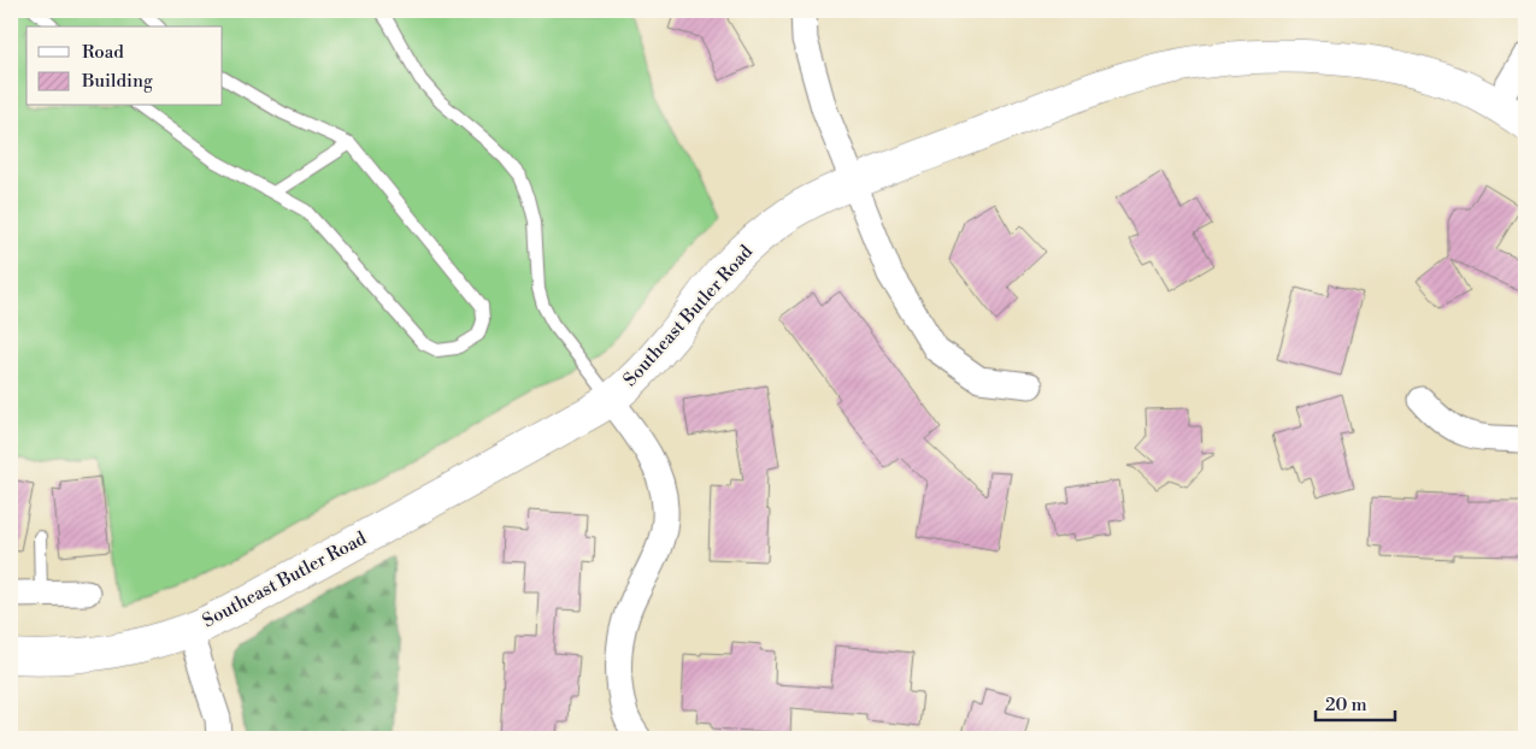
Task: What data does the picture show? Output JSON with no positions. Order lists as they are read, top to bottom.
{
  "streets": {
    "main road": ["Southeast Butler Road"]
  },
  "legend": ["Road", "Building"],
  "scale_bar": "20 m"
}
